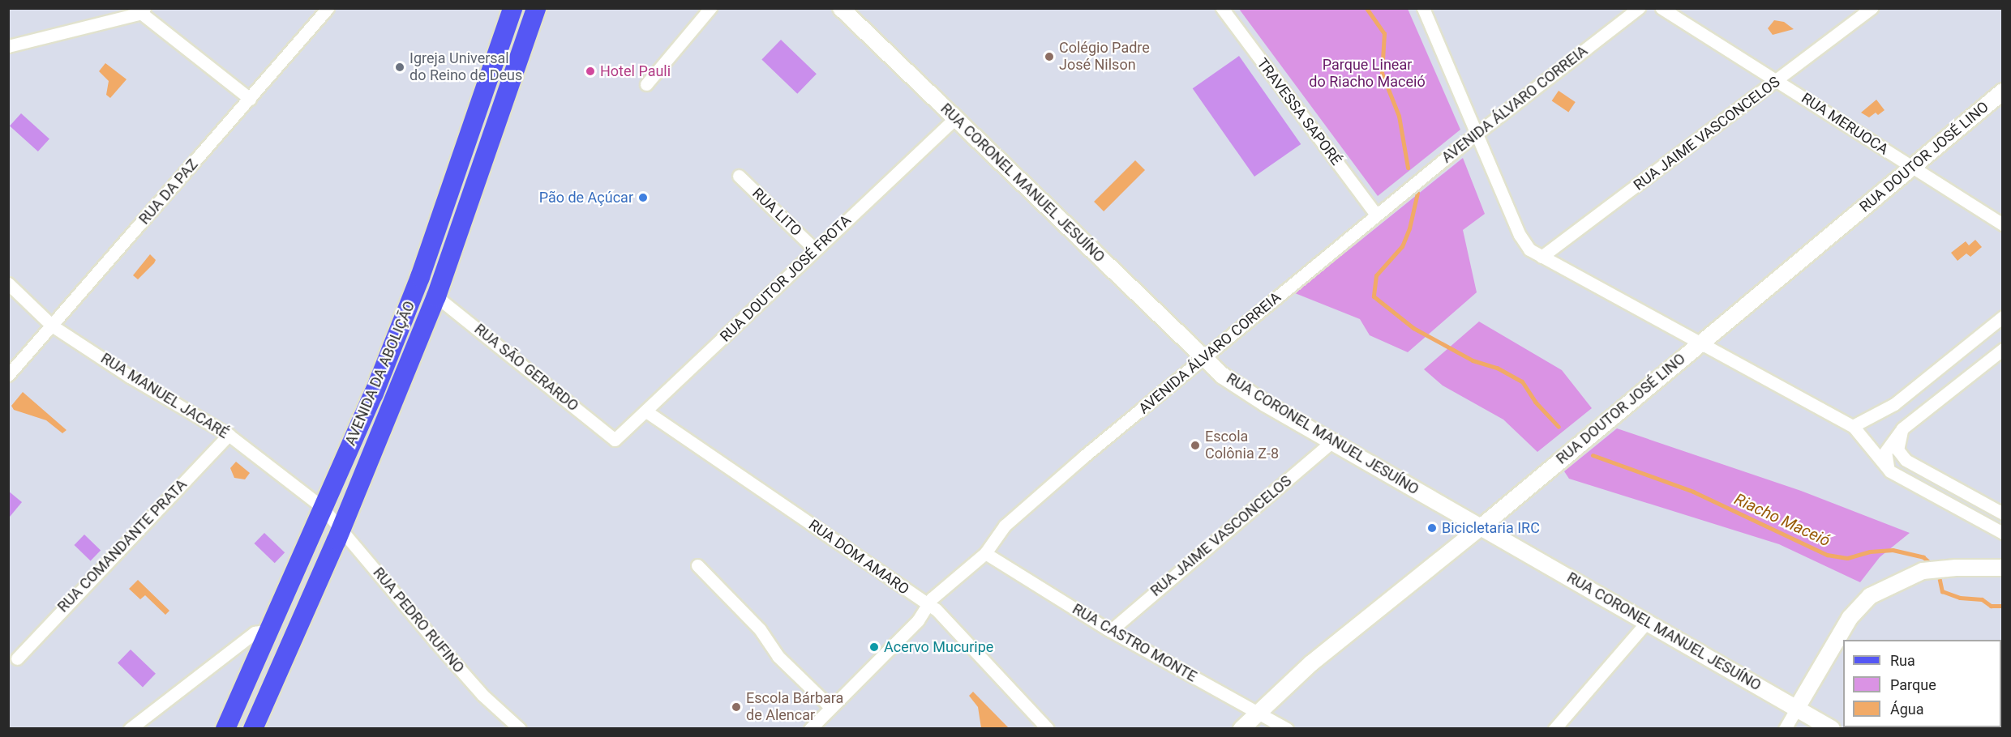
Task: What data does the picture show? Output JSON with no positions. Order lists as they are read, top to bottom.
{
  "streets": {
    "main road": ["AVENIDA DA ABOLIÇÃO"],
    "street": [
      "AVENIDA ÁLVARO CORREIA",
      "TRAVESSA SAPORÉ",
      "RUA MERUOCA",
      "RUA JAIME VASCONCELOS",
      "RUA DOUTOR JOSÉ LINO",
      "RUA CORONEL MANUEL JESUÍNO",
      "RUA DA PAZ",
      "RUA LITO",
      "RUA DOUTOR JOSÉ FROTA",
      "RUA SÃO GERARDO",
      "RUA MANUEL JACARÉ",
      "RUA COMANDANTE PRATA",
      "RUA DOM AMARO",
      "RUA PEDRO RUFINO",
      "RUA CASTRO MONTE"
    ]
  },
  "crossings": [
    ["AVENIDA ÁLVARO CORREIA", "TRAVESSA SAPORÉ"],
    ["AVENIDA ÁLVARO CORREIA", "RUA CORONEL MANUEL JESUÍNO"],
    ["AVENIDA ÁLVARO CORREIA", "RUA DOM AMARO"],
    ["AVENIDA ÁLVARO CORREIA", "RUA CASTRO MONTE"],
    ["RUA MERUOCA", "RUA JAIME VASCONCELOS"],
    ["RUA MERUOCA", "RUA DOUTOR JOSÉ LINO"],
    ["RUA JAIME VASCONCELOS", "RUA CORONEL MANUEL JESUÍNO"],
    ["RUA JAIME VASCONCELOS", "RUA CASTRO MONTE"],
    ["RUA DOUTOR JOSÉ LINO", "RUA CORONEL MANUEL JESUÍNO"],
    ["RUA DOUTOR JOSÉ LINO", "RUA CASTRO MONTE"],
    ["RUA CORONEL MANUEL JESUÍNO", "RUA DOUTOR JOSÉ FROTA"],
    ["RUA DA PAZ", "RUA MANUEL JACARÉ"],
    ["RUA LITO", "RUA DOUTOR JOSÉ FROTA"],
    ["RUA DOUTOR JOSÉ FROTA", "RUA SÃO GERARDO"],
    ["RUA DOUTOR JOSÉ FROTA", "RUA DOM AMARO"],
    ["RUA SÃO GERARDO", "AVENIDA DA ABOLIÇÃO"],
    ["AVENIDA DA ABOLIÇÃO", "RUA MANUEL JACARÉ"],
    ["AVENIDA DA ABOLIÇÃO", "RUA PEDRO RUFINO"],
    ["RUA MANUEL JACARÉ", "RUA COMANDANTE PRATA"],
    ["RUA MANUEL JACARÉ", "RUA PEDRO RUFINO"]
  ],
  "water": ["Riacho Maceió"],
  "parks": ["Parque Linear do Riacho Maceió"],
  "places": [
    "Colégio Padre José Nilson",
    "Igreja Universal do Reino de Deus",
    "Hotel Pauli",
    "Pão de Açúcar",
    "Escola Colônia Z-8",
    "Bicicletaria IRC",
    "Acervo Mucuripe",
    "Escola Bárbara de Alencar"
  ],
  "legend": ["Rua", "Parque", "Água"]
}
